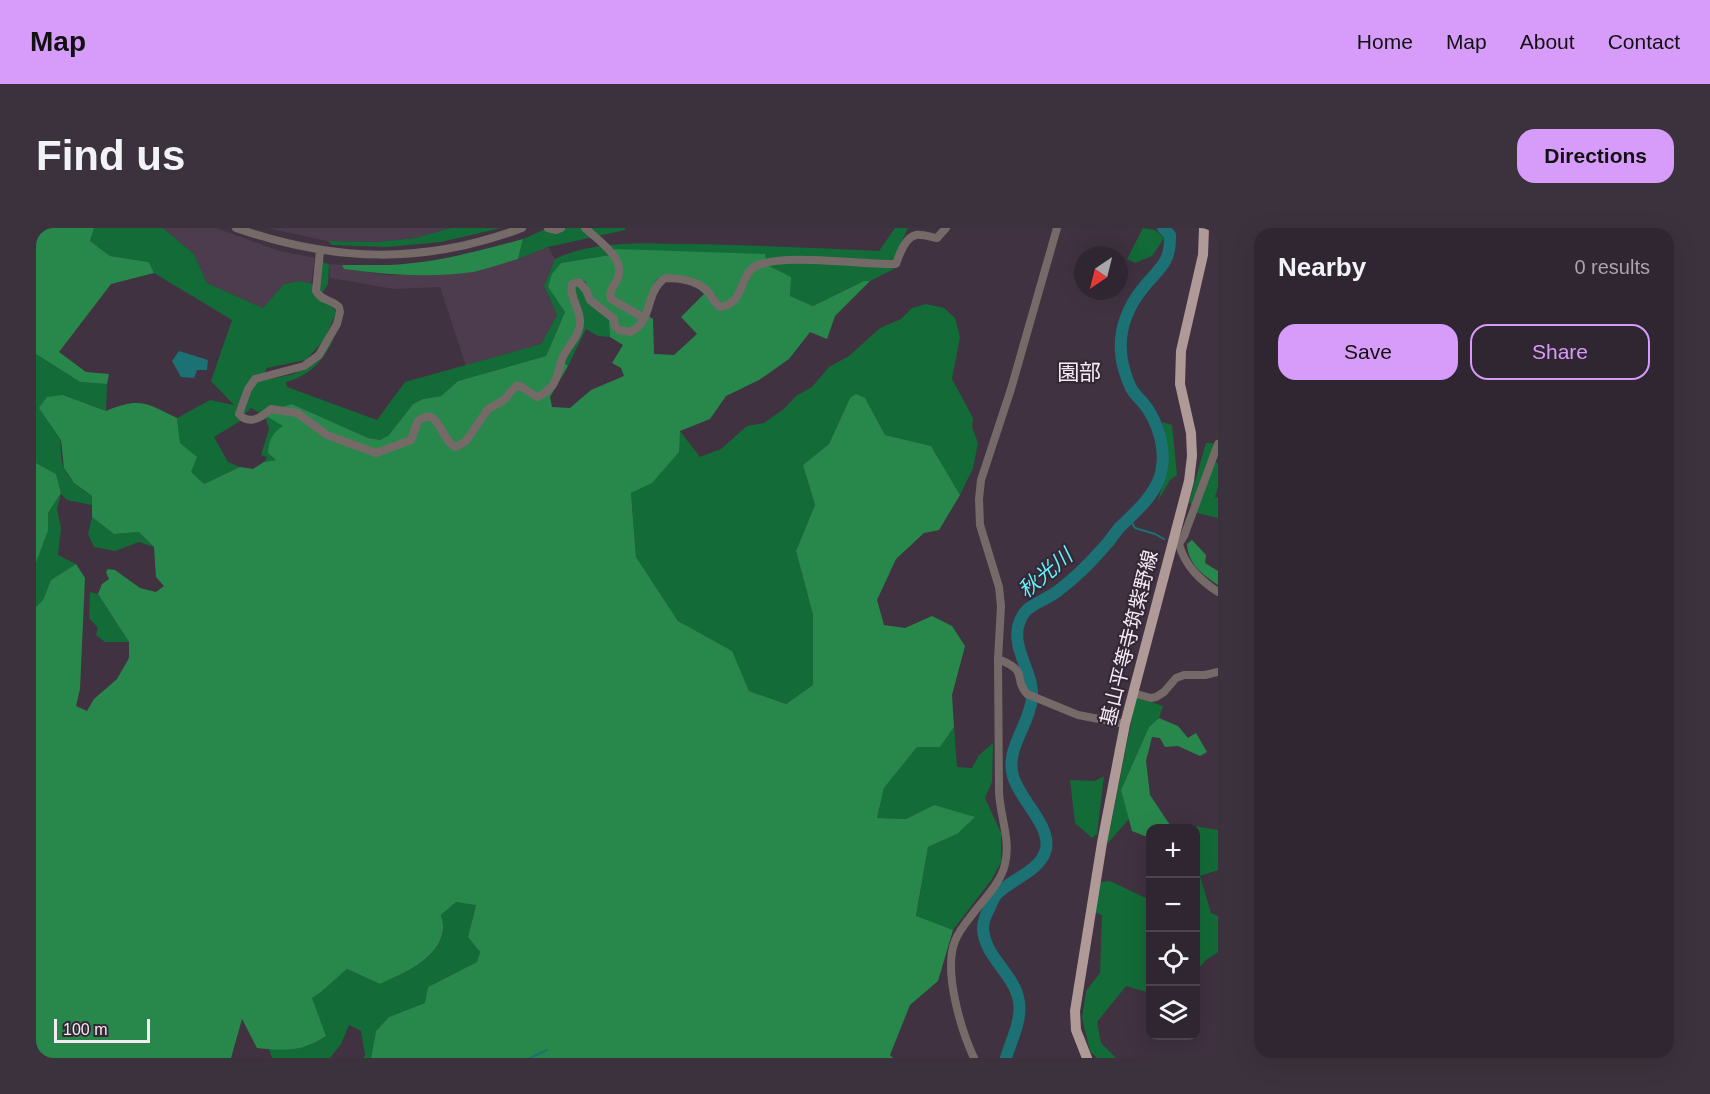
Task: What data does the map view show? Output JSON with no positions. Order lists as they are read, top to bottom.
{
  "streets": {
    "main road": ["基山平等寺筑紫野線"]
  },
  "districts": ["園部"],
  "water": ["秋光川"],
  "scale_bar": "100 m",
  "north": "bottom left",
  "page": {
    "header": "Map",
    "nav": [
      "Home",
      "Map",
      "About",
      "Contact"
    ],
    "buttons": [
      "Directions",
      ["Save", "Share"]
    ],
    "title": "Find us",
    "heading": ["Nearby", "0 results"],
    "map_buttons": ["+", "−"],
    "scale": "100 m"
  }
}
